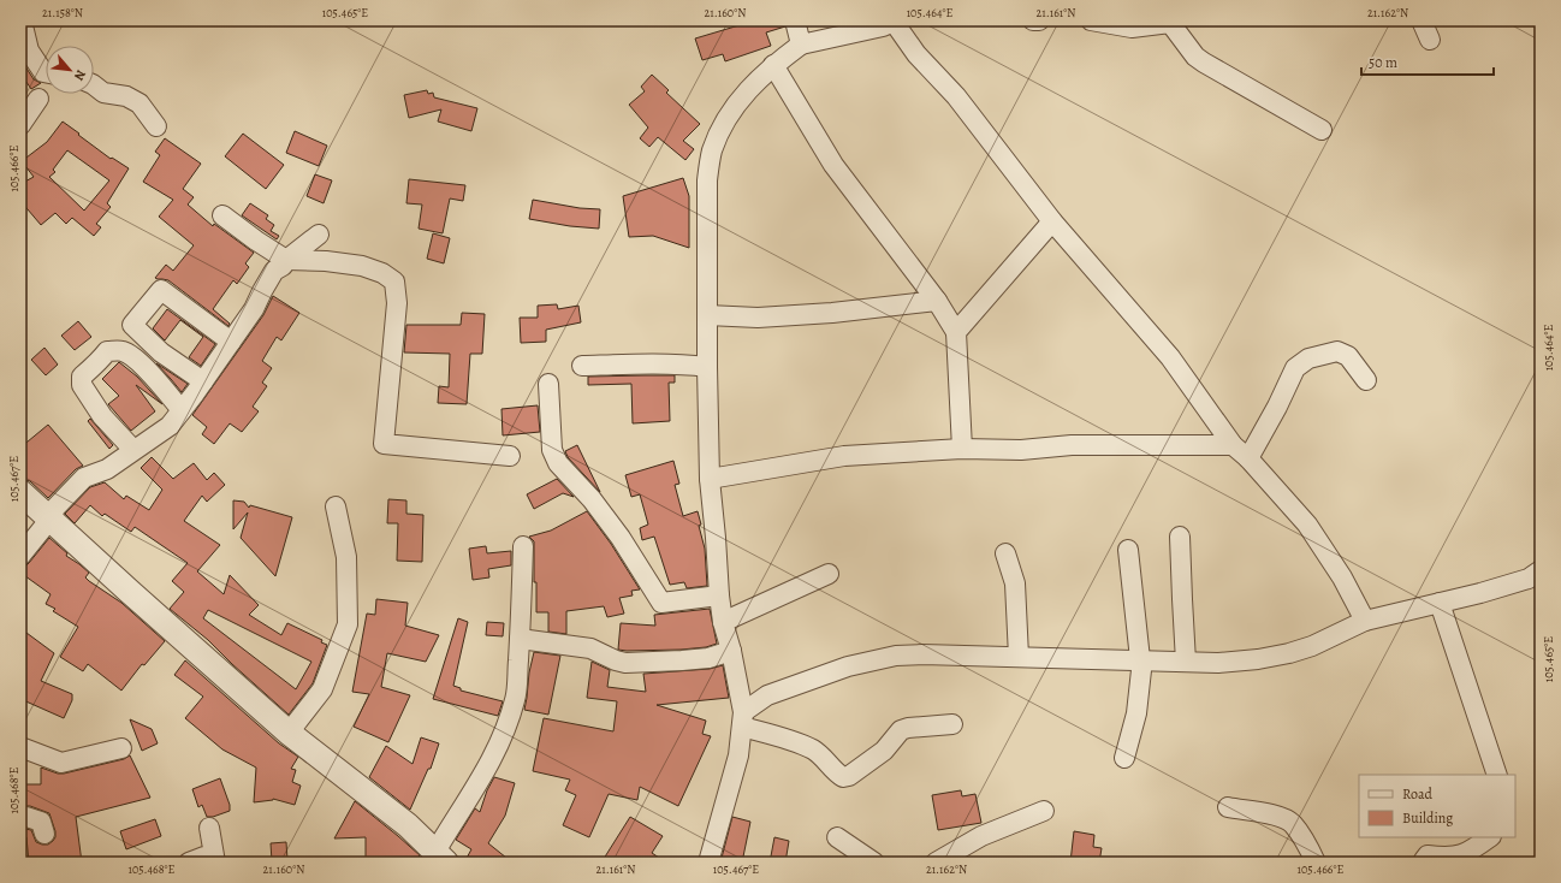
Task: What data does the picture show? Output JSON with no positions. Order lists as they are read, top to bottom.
{
  "legend": ["Road", "Building"],
  "scale_bar": "50 m",
  "north": "bottom right",
  "coordinates": [
    "21.158°N",
    "105.465°E",
    "21.160°N",
    "105.464°E",
    "21.161°N",
    "21.162°N",
    "105.466°E",
    "105.467°E",
    "105.468°E"
  ]
}
